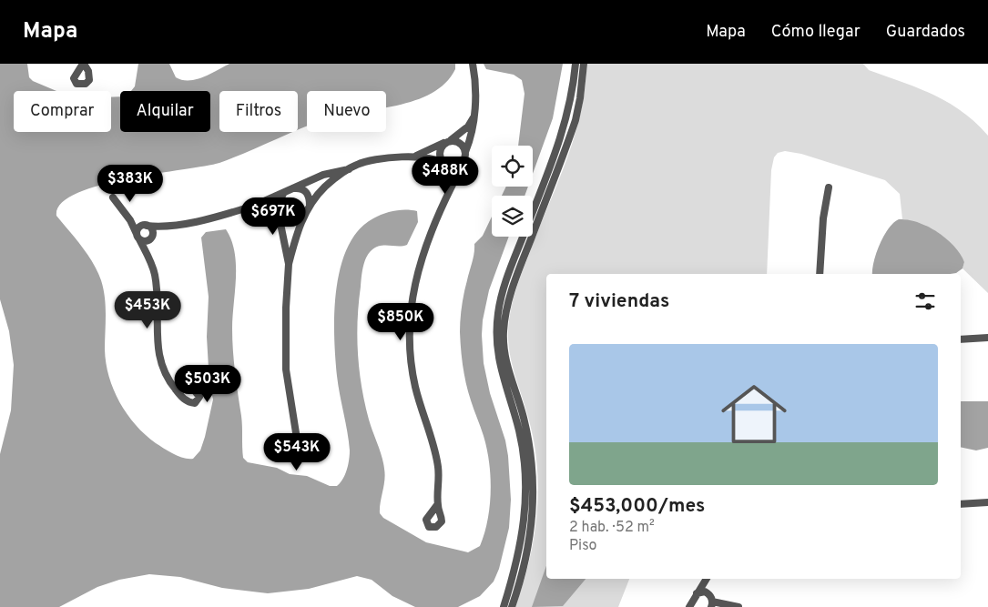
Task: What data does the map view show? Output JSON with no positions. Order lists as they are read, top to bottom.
{
  "page": {
    "header": "Mapa",
    "nav": ["Mapa", "Cómo llegar", "Guardados"],
    "chip": [
      "Comprar",
      "Alquilar",
      "Filtros",
      "Nuevo"
    ],
    "price": [
      "$488K",
      "$383K",
      "$697K",
      "$453K",
      "$850K",
      "$503K",
      "$543K"
    ],
    "heading": "7 viviendas",
    "list": [
      {
        "name": "$453,000/mes",
        "note": "2 hab. · 52 m² · Piso"
      }
    ]
  }
}
